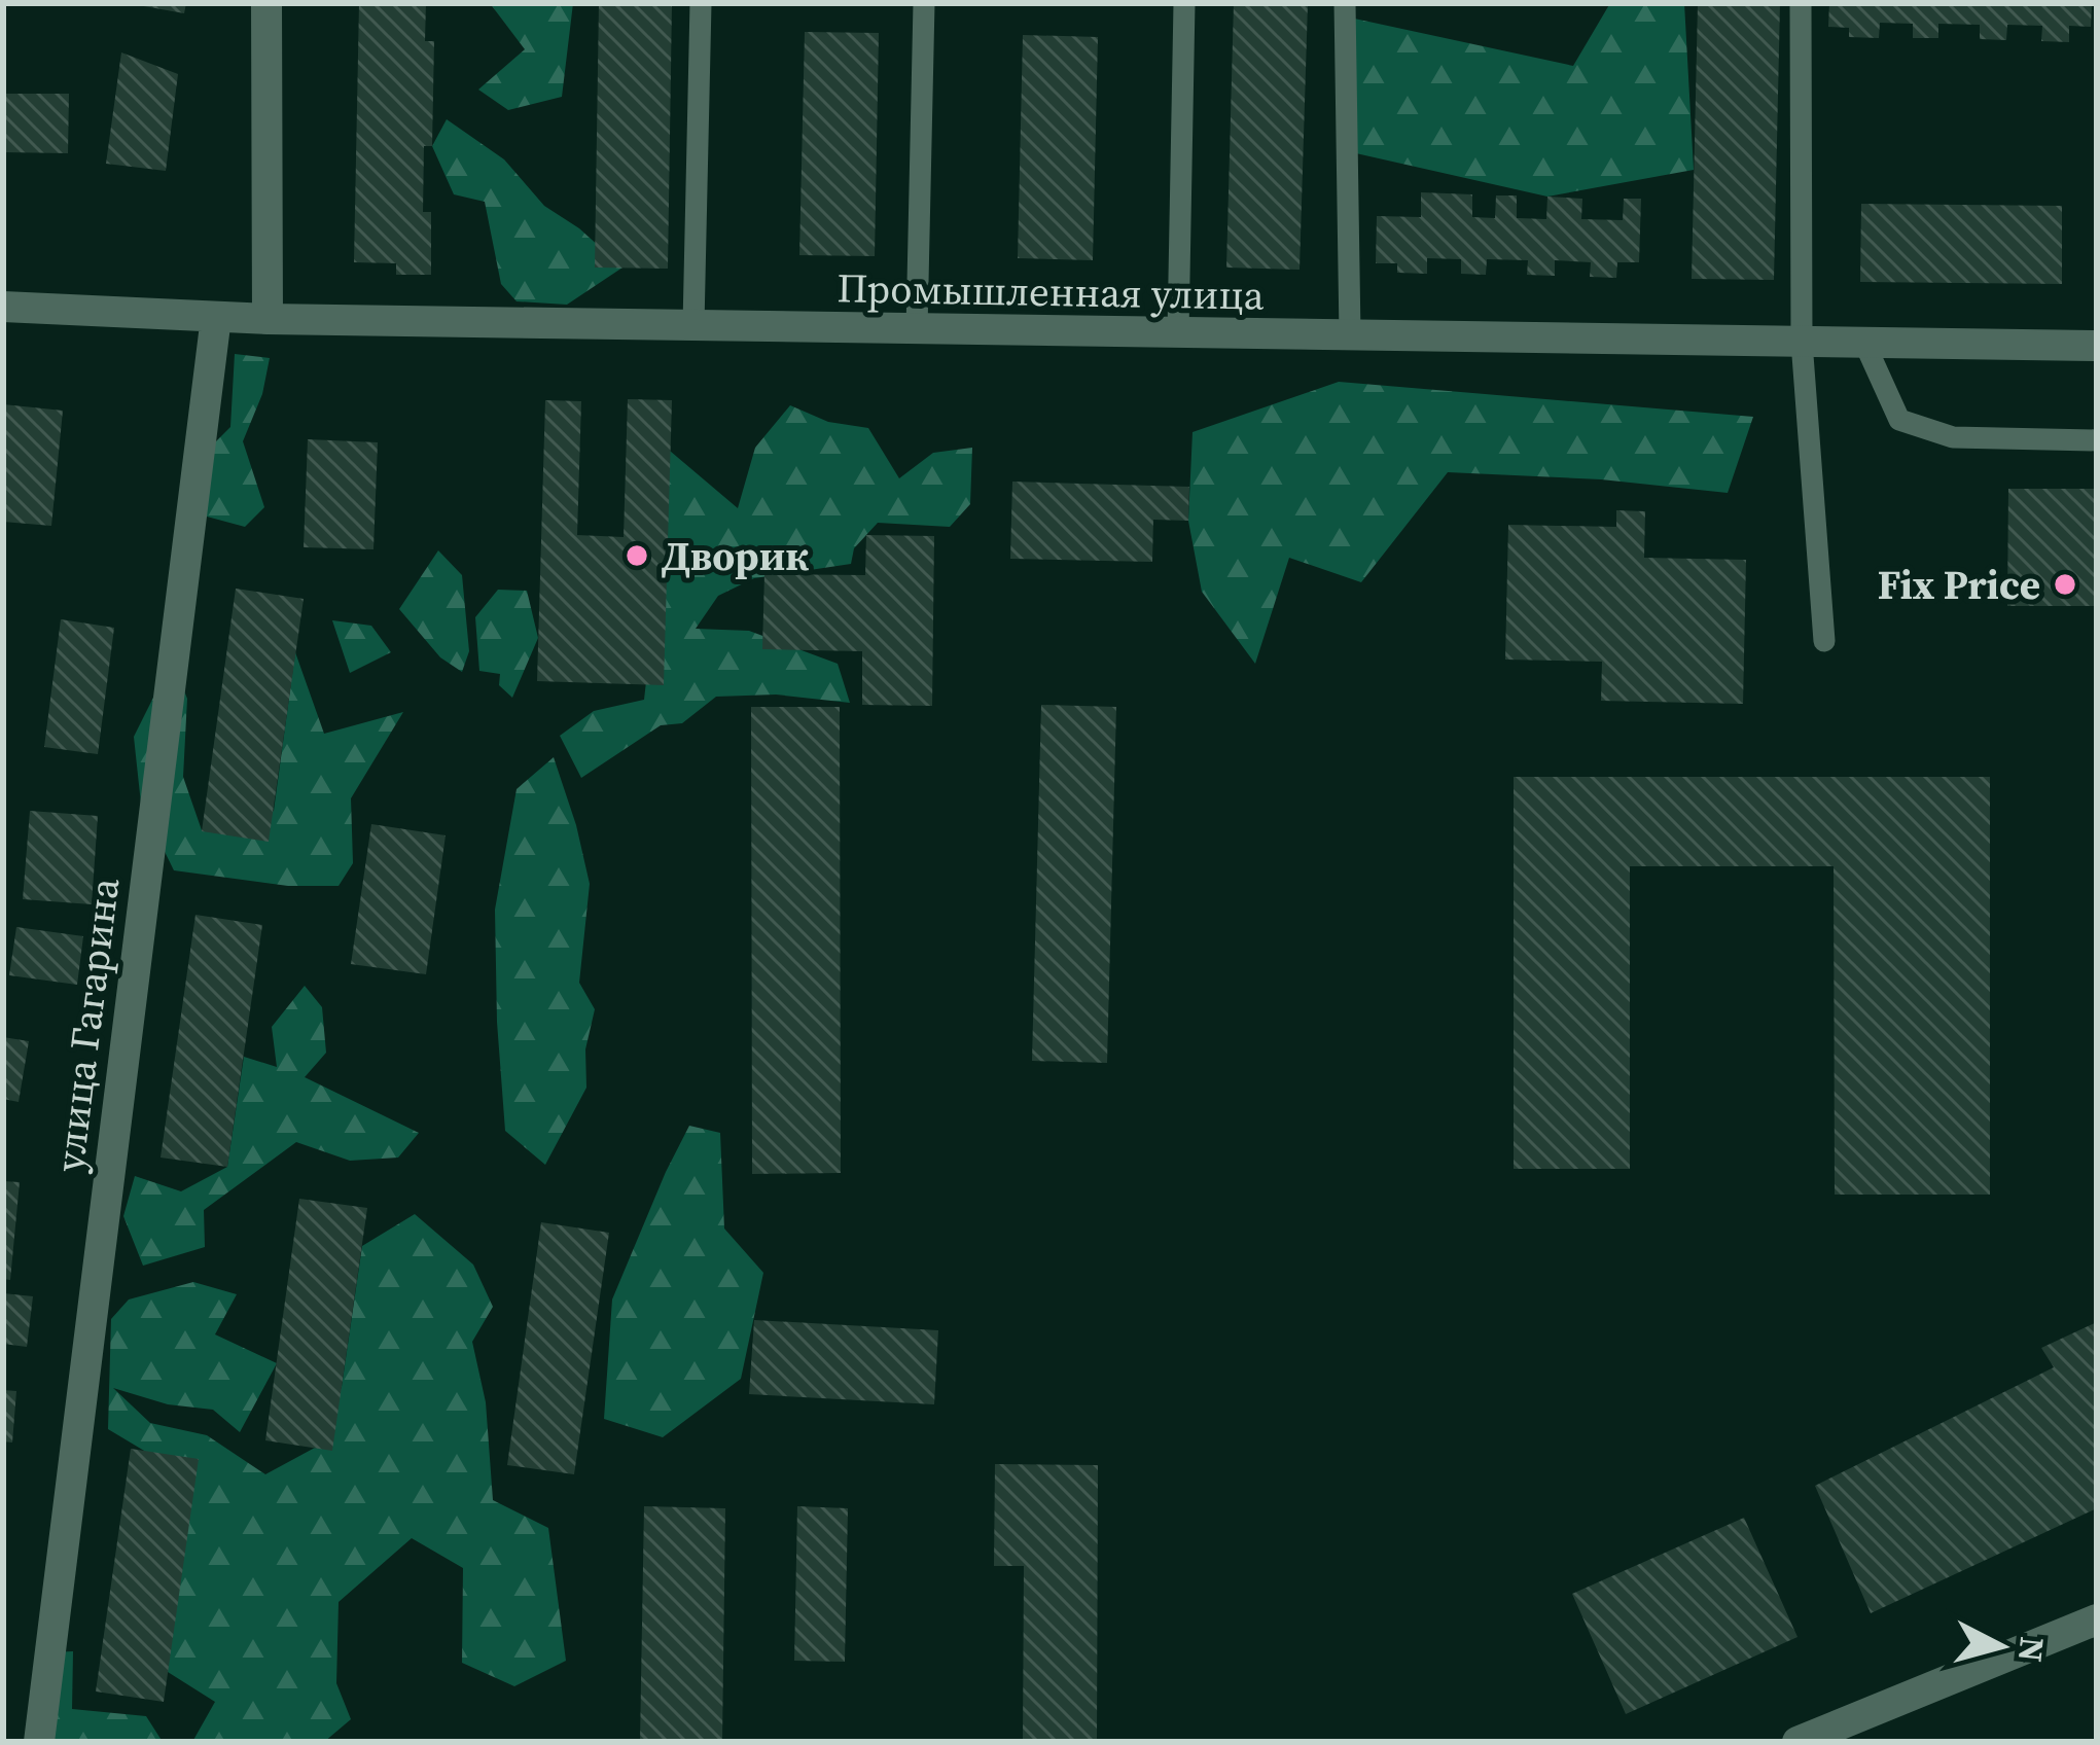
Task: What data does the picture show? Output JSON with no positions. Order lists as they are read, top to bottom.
{
  "streets": {
    "street": ["Промышленная улица", "улица Гагарина"]
  },
  "crossings": [
    ["Промышленная улица", "улица Гагарина"]
  ],
  "places": ["Дворик", "Fix Price"],
  "north": "right"
}
